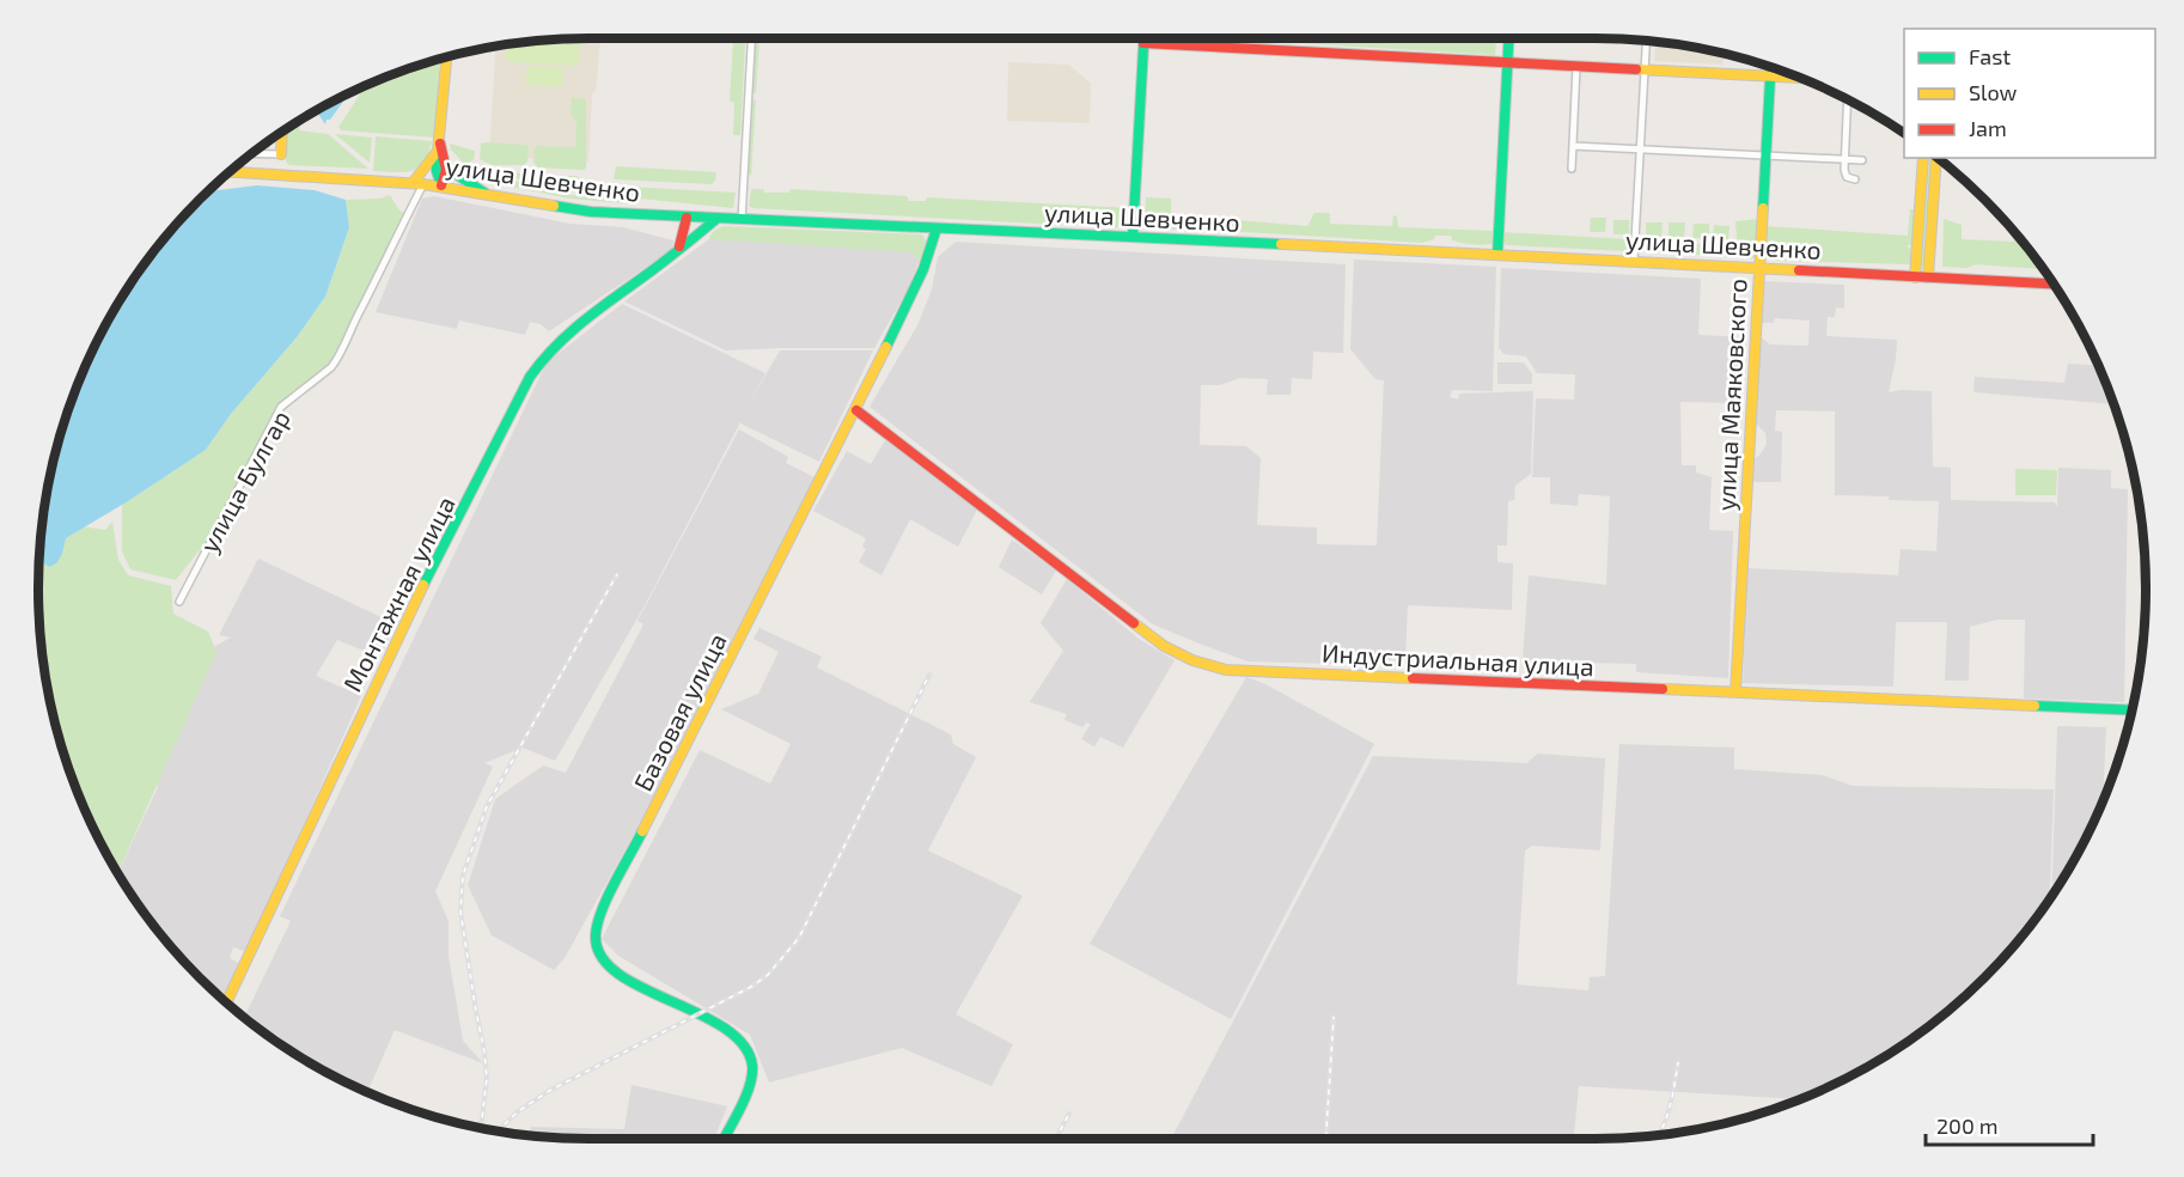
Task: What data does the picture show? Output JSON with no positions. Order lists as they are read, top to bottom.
{
  "streets": {
    "street": [
      "улица Шевченко",
      "улица Маяковского",
      "улица Булгар",
      "Монтажная улица",
      "Индустриальная улица",
      "Базовая улица"
    ]
  },
  "crossings": [
    ["улица Шевченко", "улица Маяковского"],
    ["улица Шевченко", "улица Булгар"],
    ["улица Шевченко", "Монтажная улица"],
    ["улица Шевченко", "Базовая улица"],
    ["улица Маяковского", "Индустриальная улица"],
    ["Индустриальная улица", "Базовая улица"]
  ],
  "legend": ["Fast", "Slow", "Jam"],
  "scale_bar": "200 m"
}
